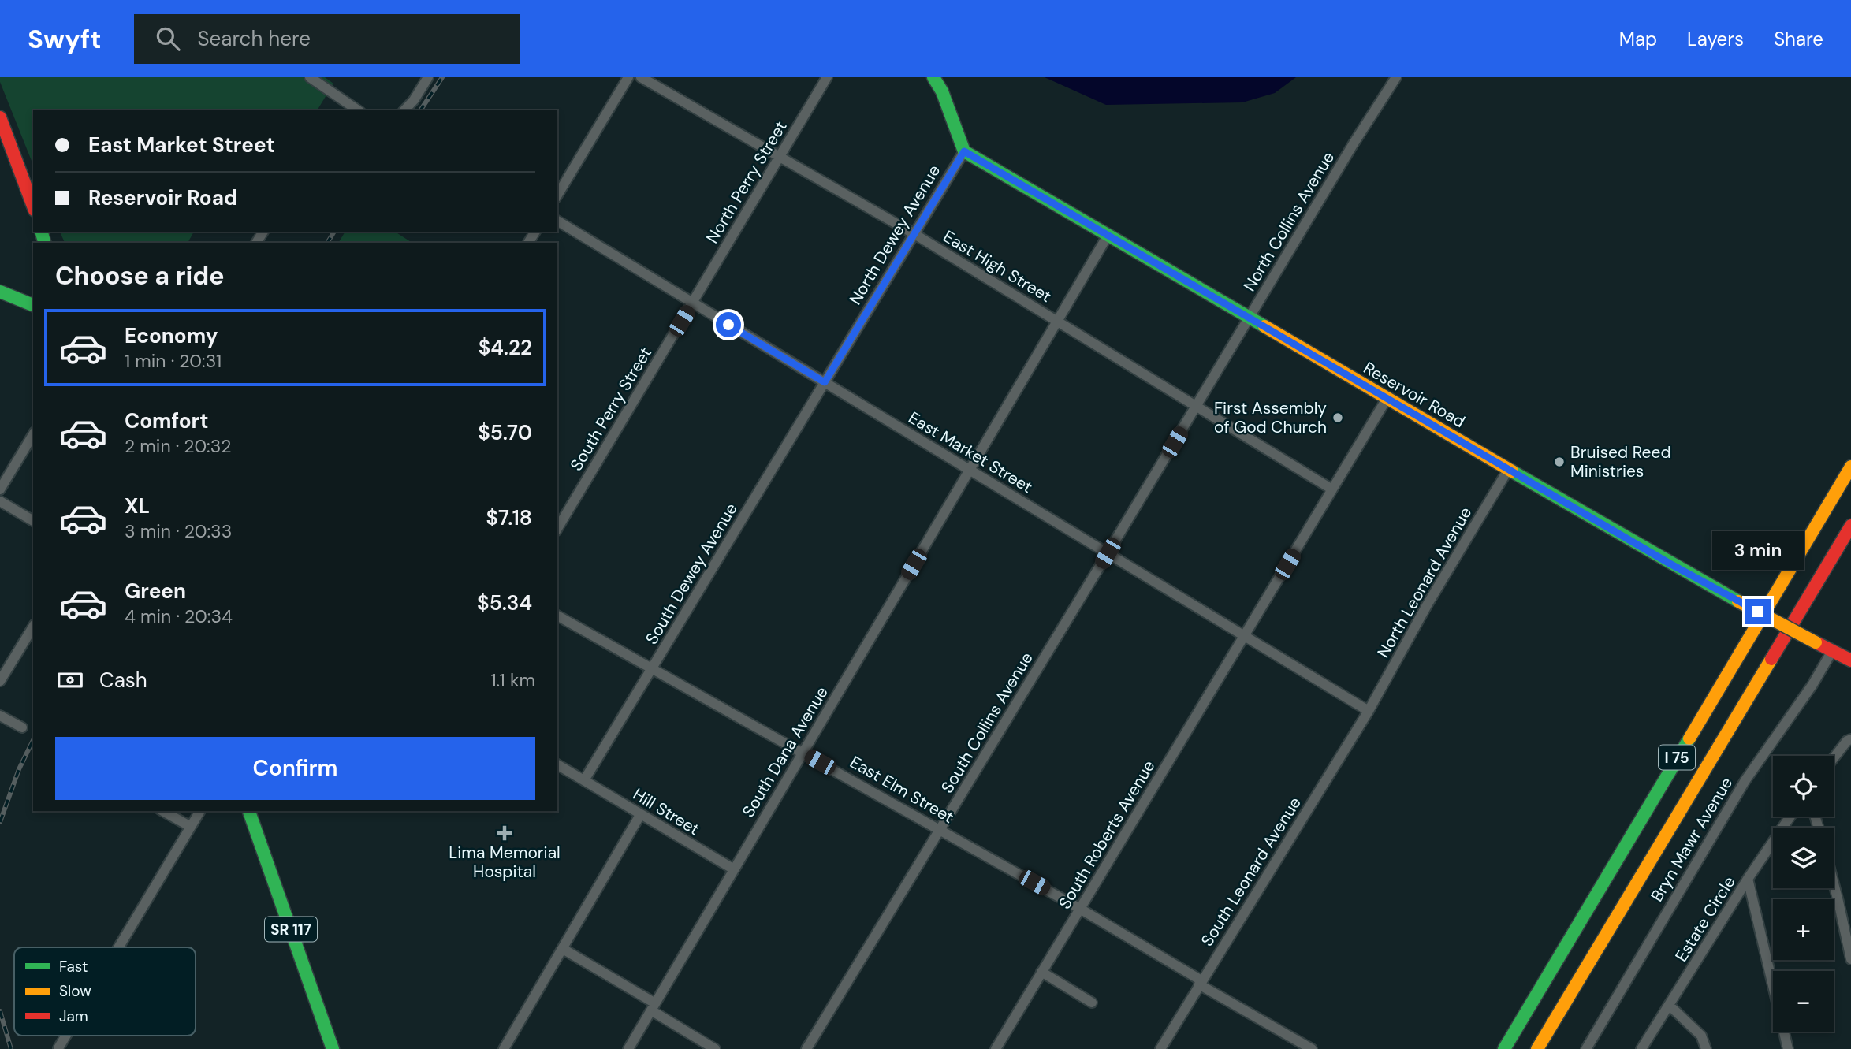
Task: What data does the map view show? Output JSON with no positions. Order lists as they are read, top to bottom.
{
  "streets": {
    "main road": ["Reservoir Road", "I 75", "SR 117"],
    "street": [
      "North Perry Street",
      "North Collins Avenue",
      "North Dewey Avenue",
      "East High Street",
      "South Perry Street",
      "East Market Street",
      "South Dewey Avenue",
      "North Leonard Avenue",
      "South Collins Avenue",
      "South Dana Avenue",
      "East Elm Street",
      "Hill Street",
      "South Roberts Avenue",
      "Bryn Mawr Avenue",
      "South Leonard Avenue",
      "Estate Circle"
    ]
  },
  "crossings": [
    ["North Perry Street", "East High Street"],
    ["North Perry Street", "South Perry Street"],
    ["North Perry Street", "East Market Street"],
    ["North Collins Avenue", "East High Street"],
    ["North Collins Avenue", "Reservoir Road"],
    ["North Collins Avenue", "East Market Street"],
    ["North Collins Avenue", "South Collins Avenue"],
    ["North Dewey Avenue", "East High Street"],
    ["North Dewey Avenue", "Reservoir Road"],
    ["North Dewey Avenue", "East Market Street"],
    ["North Dewey Avenue", "South Dewey Avenue"],
    ["East High Street", "South Dana Avenue"],
    ["East High Street", "South Roberts Avenue"],
    ["Reservoir Road", "North Leonard Avenue"],
    ["Reservoir Road", "South Dana Avenue"],
    ["Reservoir Road", "South Roberts Avenue"],
    ["Reservoir Road", "Bryn Mawr Avenue"],
    ["South Perry Street", "East Market Street"],
    ["East Market Street", "South Dewey Avenue"],
    ["East Market Street", "North Leonard Avenue"],
    ["East Market Street", "South Collins Avenue"],
    ["East Market Street", "South Dana Avenue"],
    ["East Market Street", "South Roberts Avenue"],
    ["East Market Street", "South Leonard Avenue"],
    ["South Dewey Avenue", "East Elm Street"],
    ["South Dewey Avenue", "Hill Street"],
    ["North Leonard Avenue", "South Leonard Avenue"],
    ["South Collins Avenue", "East Elm Street"],
    ["South Dana Avenue", "East Elm Street"],
    ["South Dana Avenue", "Hill Street"],
    ["East Elm Street", "South Roberts Avenue"],
    ["East Elm Street", "South Leonard Avenue"]
  ],
  "places": {
    "other": ["First Assembly of God Church", "Bruised Reed Ministries"],
    "health": ["Lima Memorial Hospital"]
  },
  "legend": ["Fast", "Slow", "Jam"],
  "page": {
    "header": "Swyft",
    "search": "Search here",
    "nav": ["Map", "Layers", "Share"],
    "banner": ["East Market Street", "Reservoir Road"],
    "heading": "Choose a ride",
    "list": [
      {
        "name": "Economy",
        "note": "1 min · 20:31",
        "value": "$4.22"
      },
      {
        "name": "Comfort",
        "note": "2 min · 20:32",
        "value": "$5.70"
      },
      {
        "name": "XL",
        "note": "3 min · 20:33",
        "value": "$7.18"
      },
      {
        "name": "Green",
        "note": "4 min · 20:34",
        "value": "$5.34"
      }
    ],
    "bubble": "3 min",
    "pay": ["Cash", "1.1 km"],
    "buttons": "Confirm",
    "map_buttons": ["+", "−"]
  }
}
